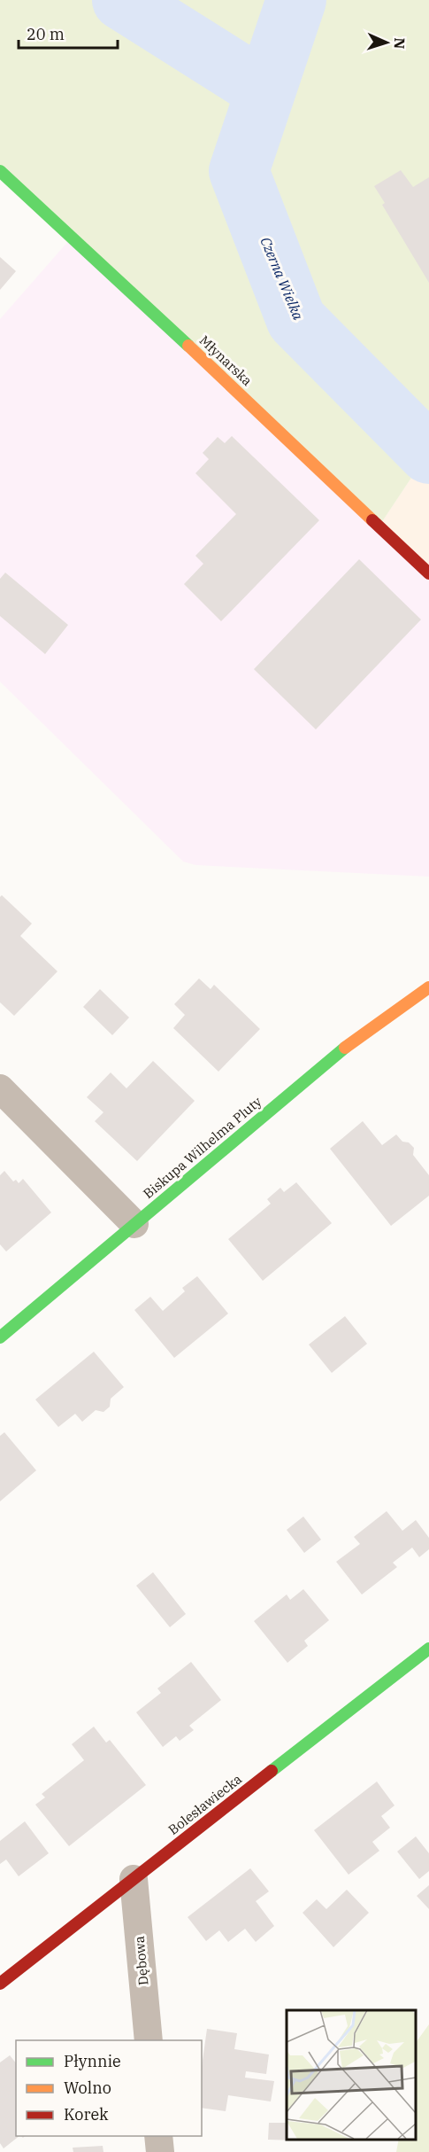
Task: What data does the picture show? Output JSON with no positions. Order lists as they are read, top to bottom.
{
  "streets": {
    "street": [
      "Młynarska",
      "Biskupa Wilhelma Pluty",
      "Bolesławiecka",
      "Dębowa"
    ]
  },
  "crossings": [
    ["Bolesławiecka", "Dębowa"]
  ],
  "water": ["Czerna Wielka"],
  "legend": ["Płynnie", "Wolno", "Korek"],
  "scale_bar": "20 m",
  "north": "right"
}
